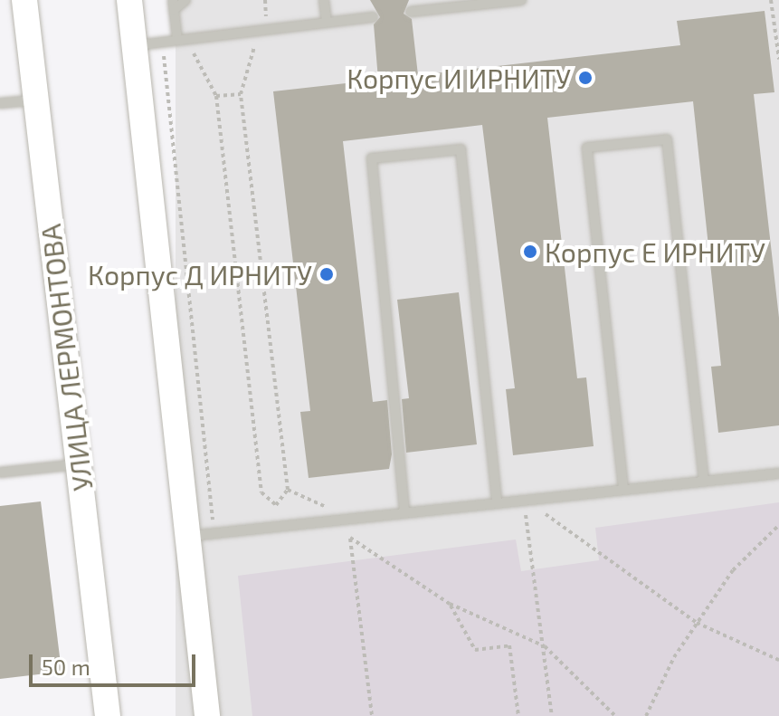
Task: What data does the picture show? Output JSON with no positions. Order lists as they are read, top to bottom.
{
  "streets": {
    "main road": ["УЛИЦА ЛЕРМОНТОВА"]
  },
  "places": ["Корпус И ИРНИТУ", "Корпус Е ИРНИТУ", "Корпус Д ИРНИТУ"],
  "scale_bar": "50 m"
}
